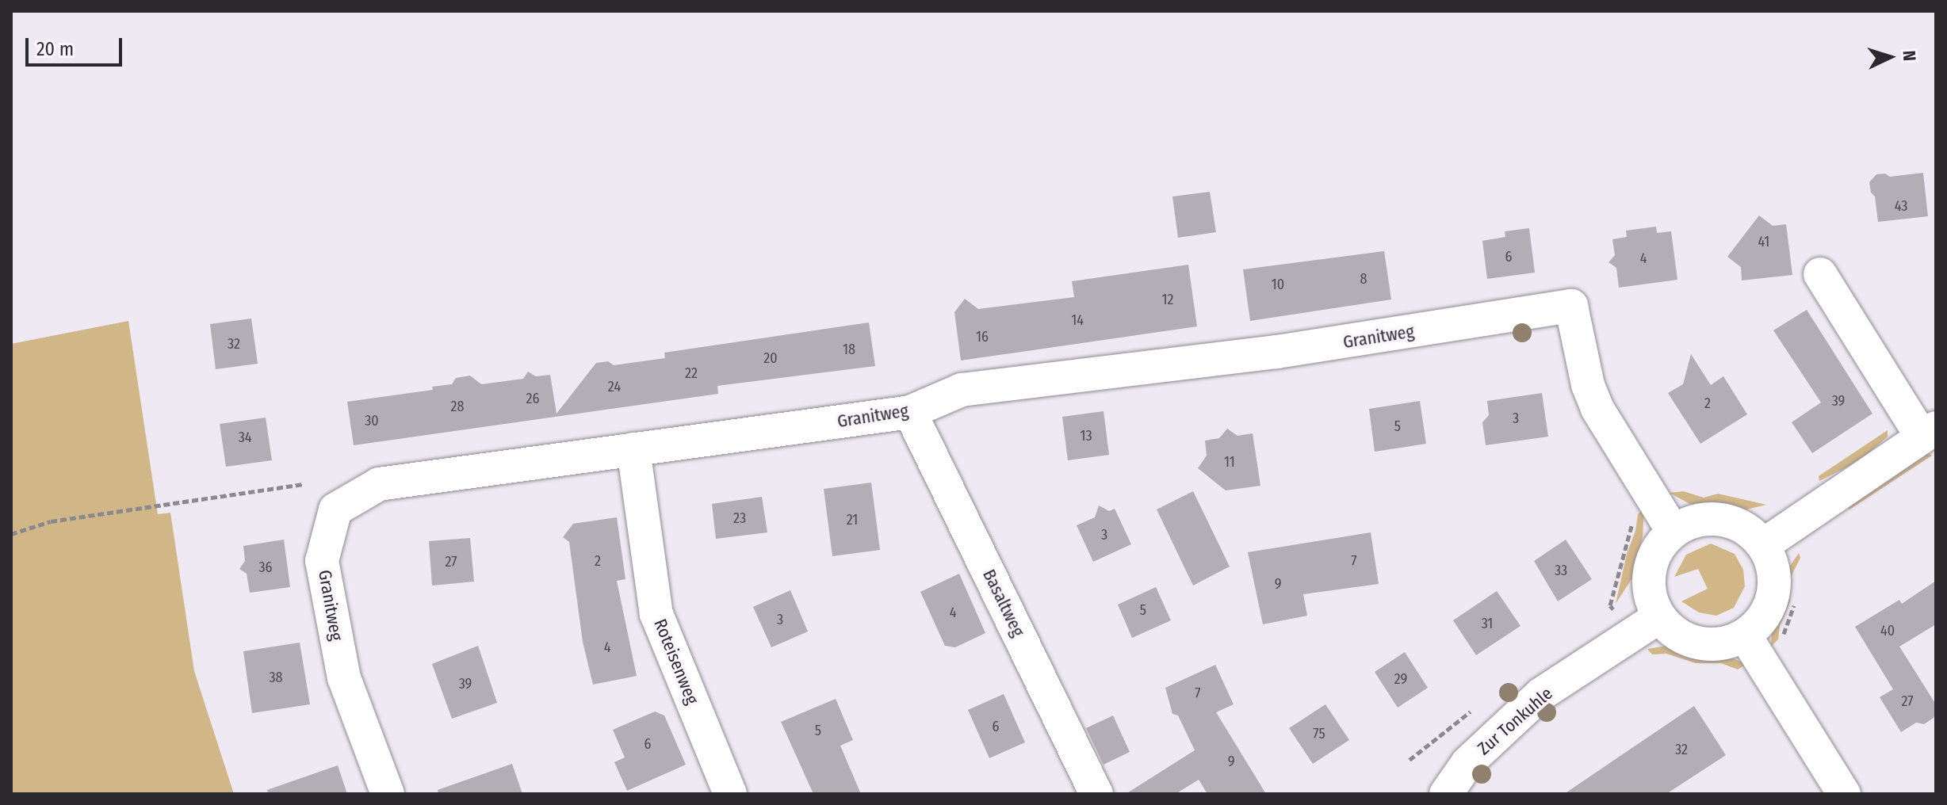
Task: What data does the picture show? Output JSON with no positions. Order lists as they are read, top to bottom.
{
  "streets": {
    "street": [
      "Granitweg",
      "Basaltweg",
      "Roteisenweg",
      "Zur Tonkuhle"
    ]
  },
  "crossings": [
    ["Granitweg", "Basaltweg"],
    ["Granitweg", "Roteisenweg"],
    ["Granitweg", "Zur Tonkuhle"]
  ],
  "house_numbers": [
    "43",
    "41",
    "6",
    "4",
    "8",
    "10",
    "12",
    "14",
    "16",
    "32",
    "18",
    "20",
    "22",
    "24",
    "26",
    "39",
    "2",
    "28",
    "3",
    "30",
    "5",
    "13",
    "34",
    "11",
    "23",
    "21",
    "3",
    "2",
    "7",
    "27",
    "36",
    "33",
    "9",
    "5",
    "4",
    "3",
    "31",
    "40",
    "4",
    "38",
    "29",
    "39",
    "7",
    "27",
    "6",
    "5",
    "75",
    "6",
    "32",
    "9"
  ],
  "scale_bar": "20 m",
  "north": "right"
}
